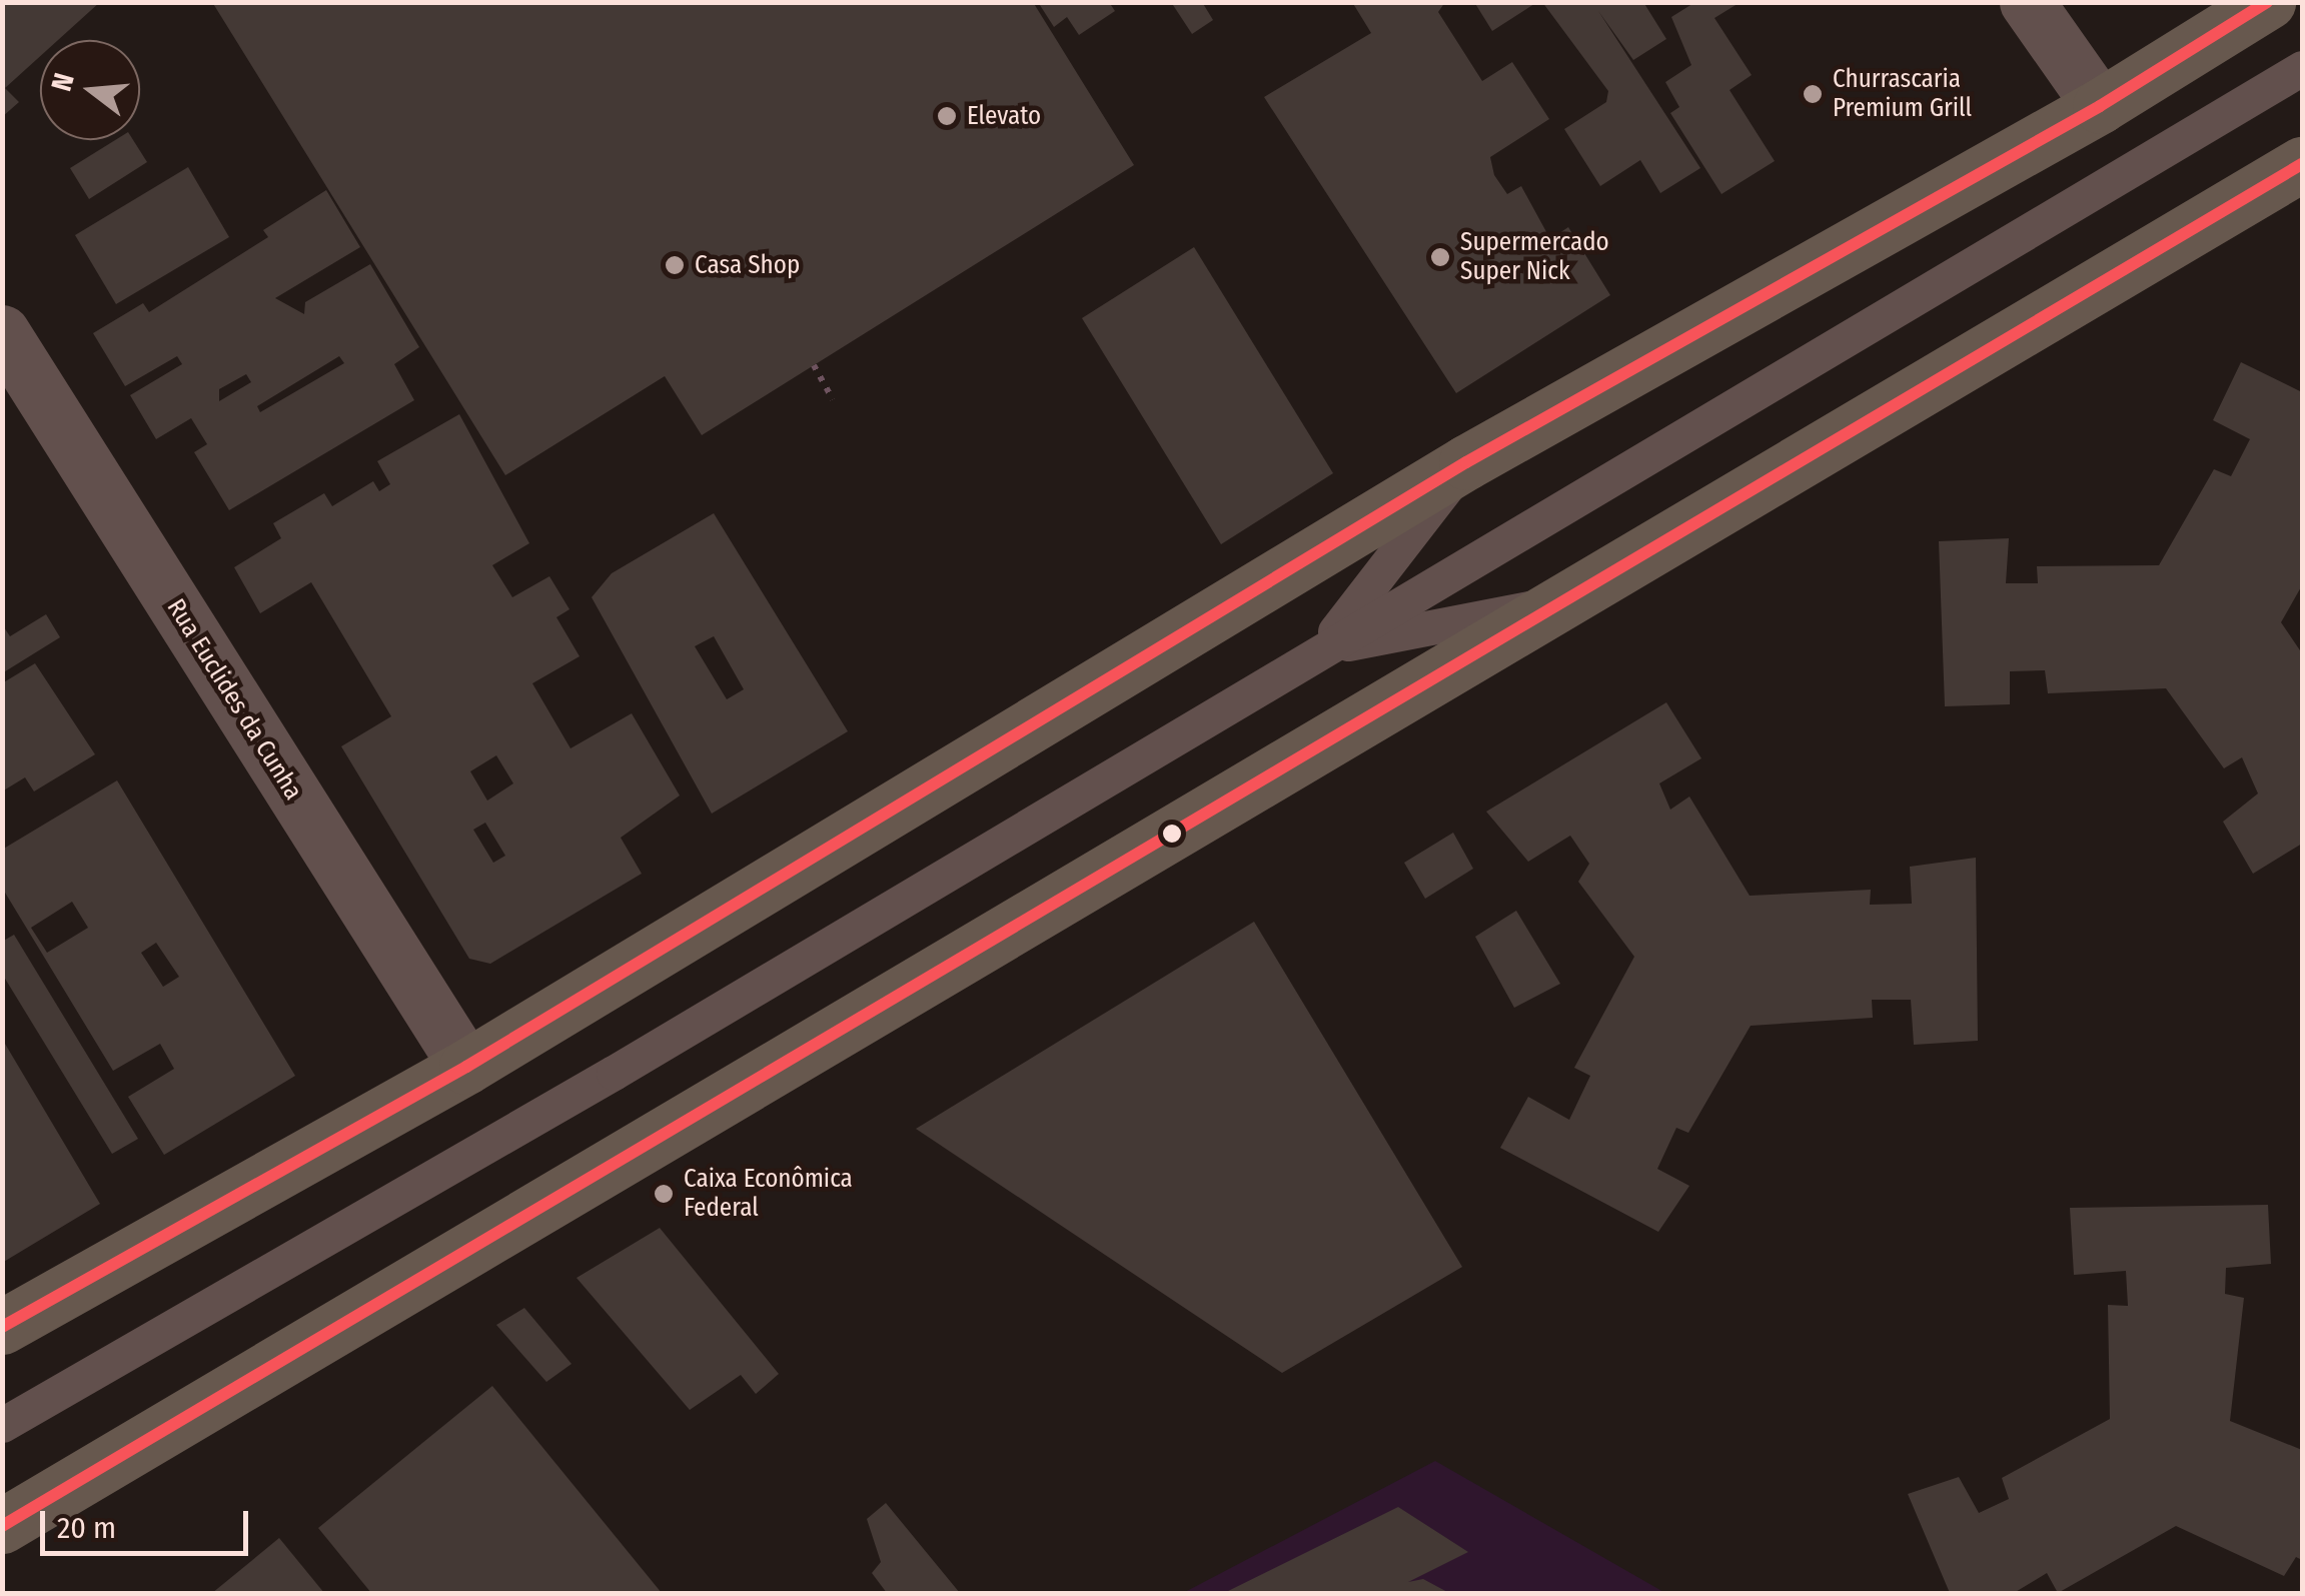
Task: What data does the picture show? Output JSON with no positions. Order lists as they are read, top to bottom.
{
  "streets": {
    "street": ["Rua Euclides da Cunha"]
  },
  "places": [
    "Churrascaria Premium Grill",
    "Elevato",
    "Supermercado Super Nick",
    "Casa Shop",
    "Caixa Econômica Federal"
  ],
  "scale_bar": "20 m",
  "north": "left"
}
